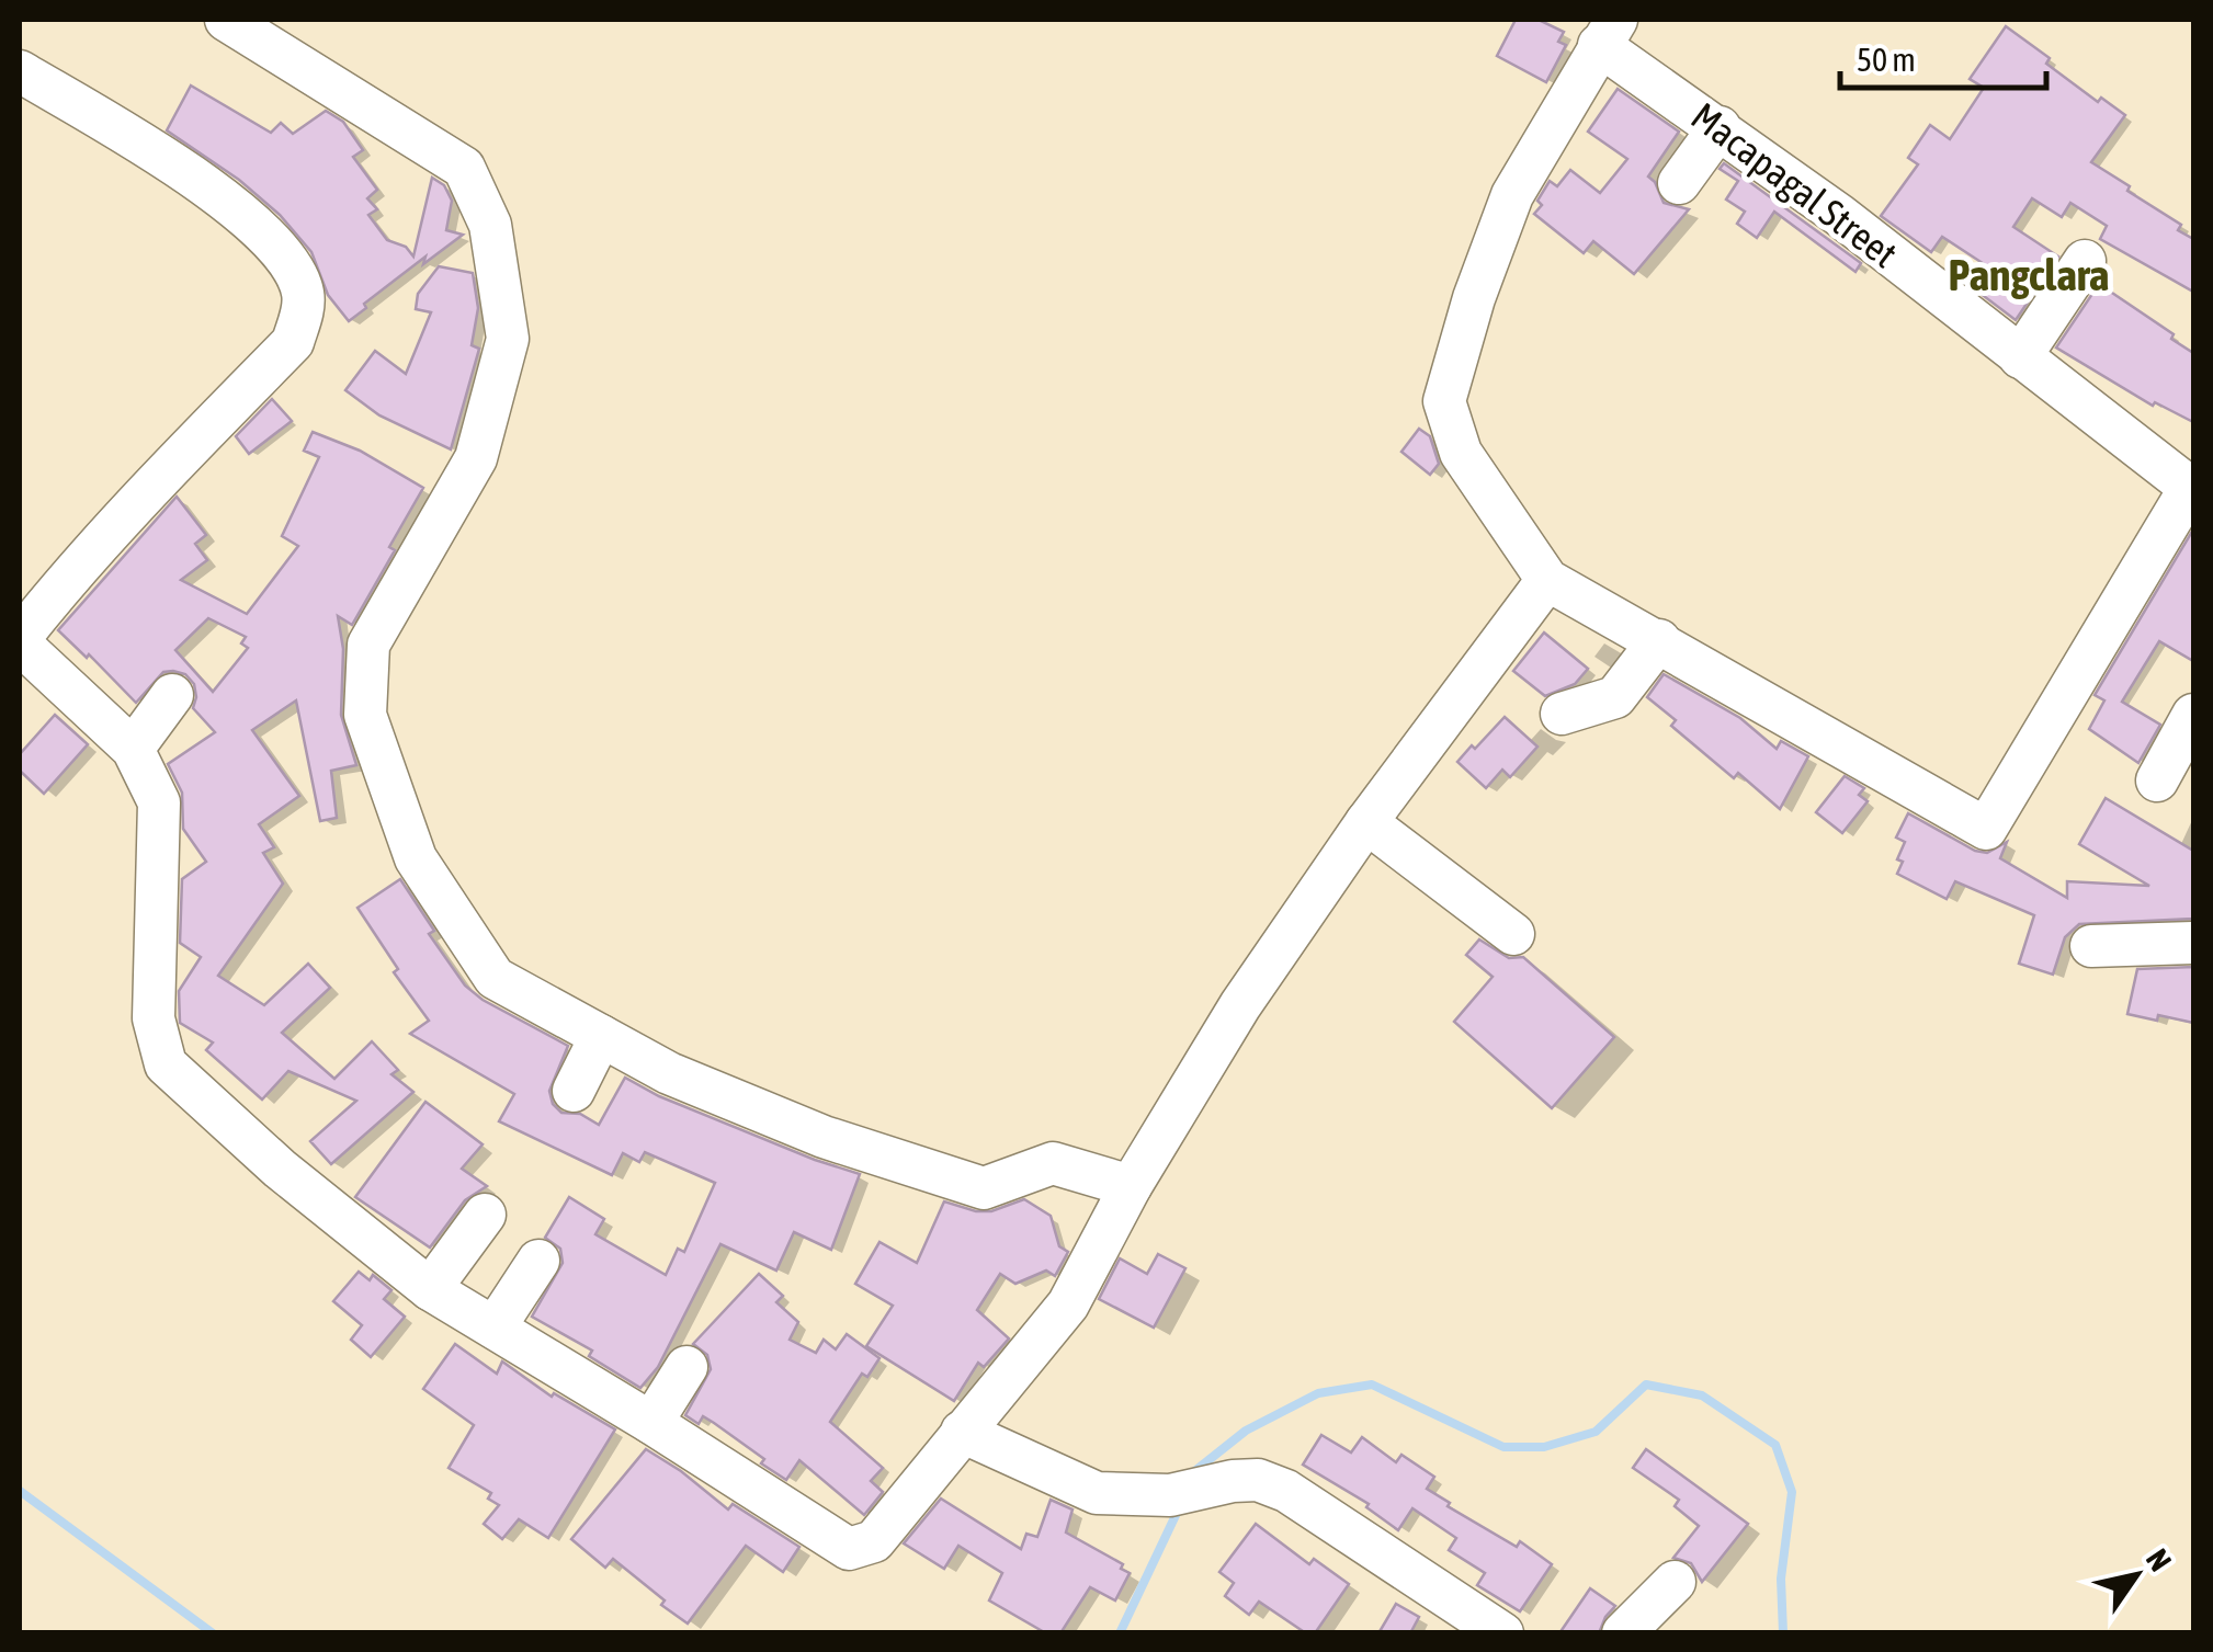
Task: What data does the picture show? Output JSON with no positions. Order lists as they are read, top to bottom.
{
  "streets": {
    "street": ["Macapagal Street"]
  },
  "districts": ["Pangclara"],
  "scale_bar": "50 m",
  "north": "top right"
}
